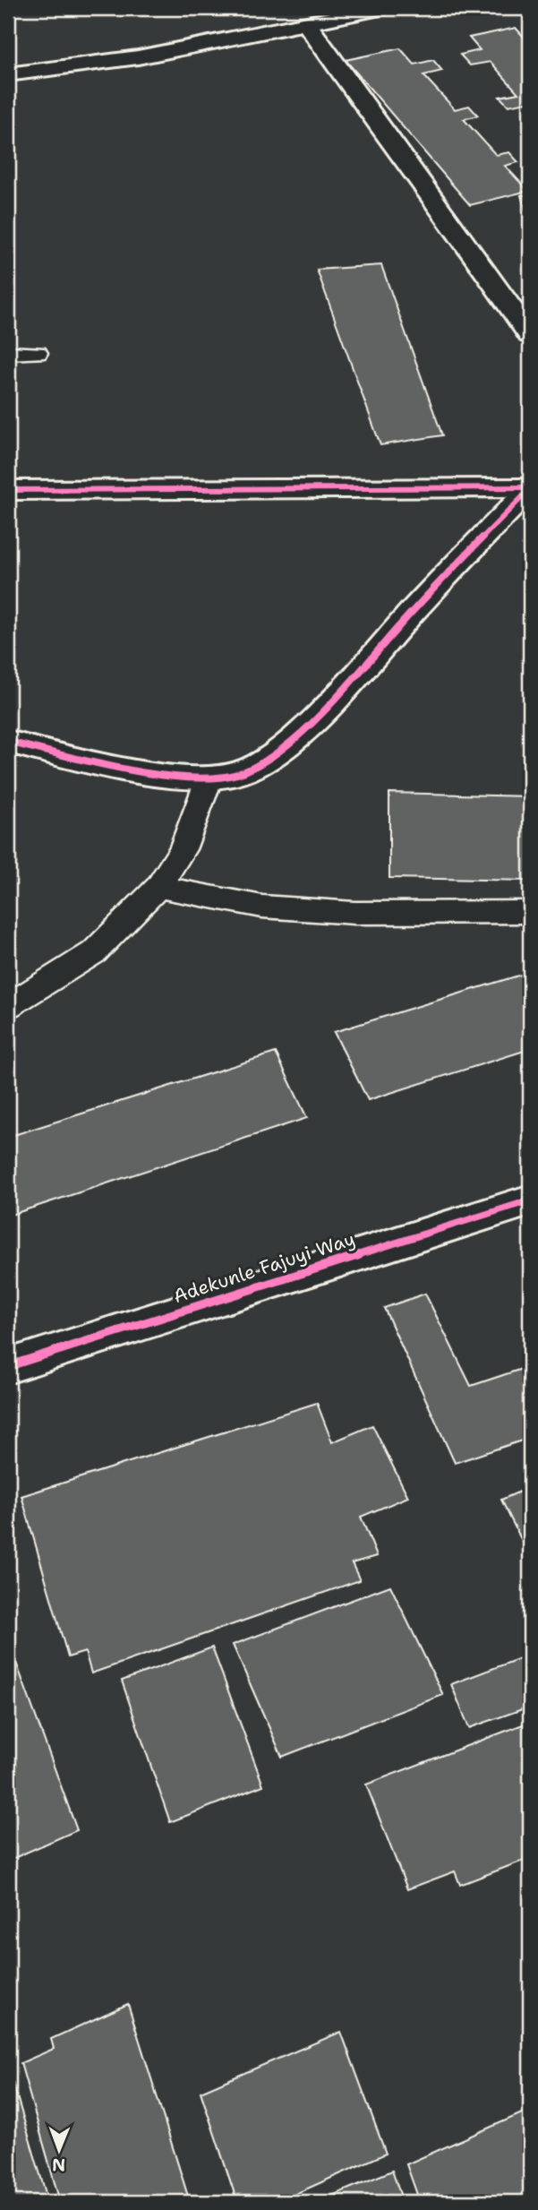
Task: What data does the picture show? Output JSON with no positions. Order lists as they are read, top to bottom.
{
  "streets": {
    "street": ["Adekunle Fajuyi Way"]
  },
  "north": "bottom"
}
